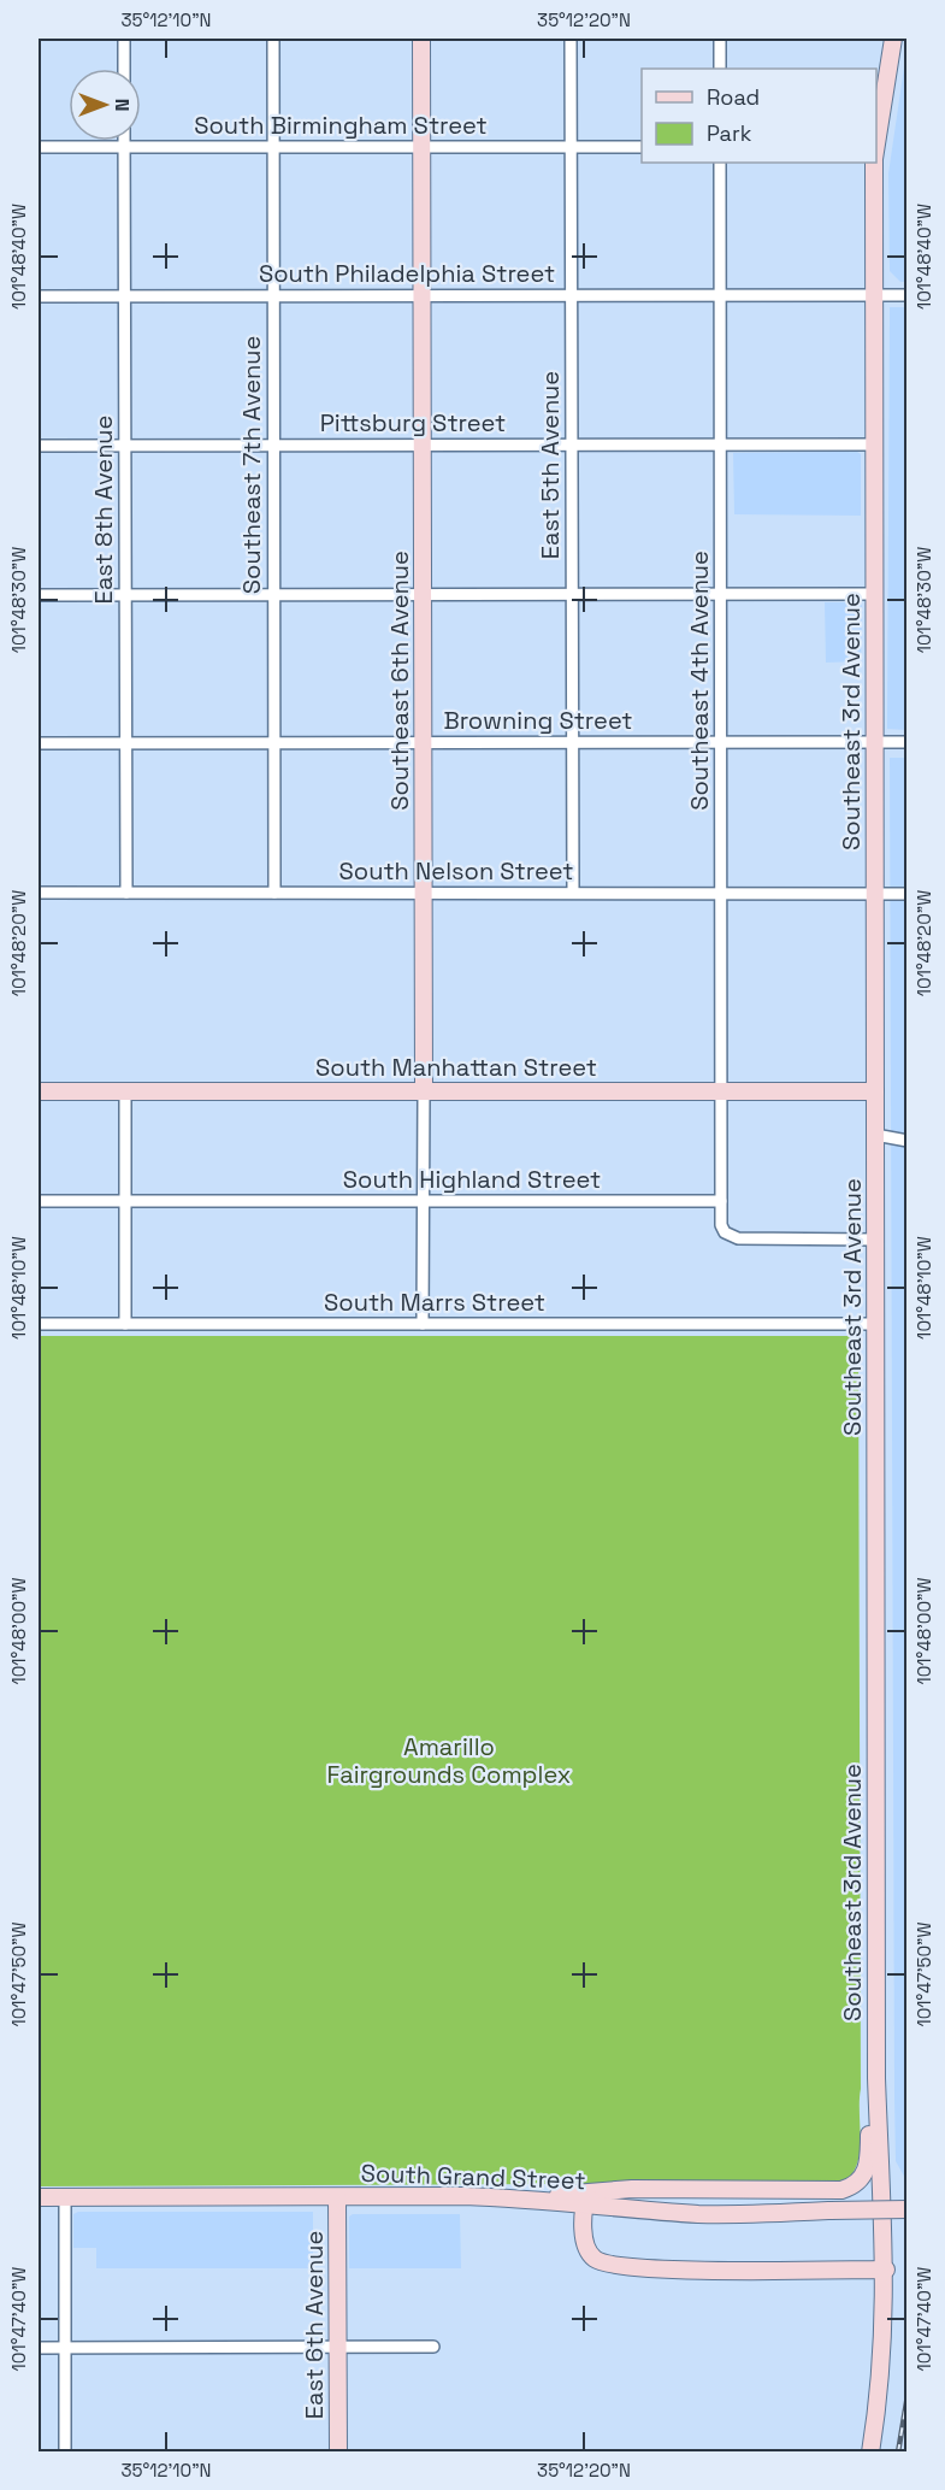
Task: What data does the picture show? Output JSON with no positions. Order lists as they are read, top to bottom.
{
  "streets": {
    "main road": [
      "Southeast 6th Avenue",
      "Southeast 3rd Avenue",
      "South Manhattan Street",
      "South Grand Street",
      "East 6th Avenue"
    ],
    "street": [
      "South Birmingham Street",
      "South Philadelphia Street",
      "Pittsburg Street",
      "Southeast 7th Avenue",
      "East 5th Avenue",
      "East 8th Avenue",
      "Southeast 4th Avenue",
      "Browning Street",
      "South Nelson Street",
      "South Highland Street",
      "South Marrs Street"
    ]
  },
  "crossings": [
    ["South Birmingham Street", "Southeast 7th Avenue"],
    ["South Birmingham Street", "East 5th Avenue"],
    ["South Birmingham Street", "East 8th Avenue"],
    ["South Birmingham Street", "Southeast 6th Avenue"],
    ["South Philadelphia Street", "Southeast 7th Avenue"],
    ["South Philadelphia Street", "East 5th Avenue"],
    ["South Philadelphia Street", "East 8th Avenue"],
    ["South Philadelphia Street", "Southeast 6th Avenue"],
    ["South Philadelphia Street", "Southeast 4th Avenue"],
    ["South Philadelphia Street", "Southeast 3rd Avenue"],
    ["Pittsburg Street", "Southeast 7th Avenue"],
    ["Pittsburg Street", "East 5th Avenue"],
    ["Pittsburg Street", "East 8th Avenue"],
    ["Pittsburg Street", "Southeast 6th Avenue"],
    ["Pittsburg Street", "Southeast 4th Avenue"],
    ["Pittsburg Street", "Southeast 3rd Avenue"],
    ["Southeast 7th Avenue", "Browning Street"],
    ["Southeast 7th Avenue", "South Nelson Street"],
    ["East 5th Avenue", "Browning Street"],
    ["East 5th Avenue", "South Nelson Street"],
    ["East 8th Avenue", "Browning Street"],
    ["East 8th Avenue", "South Nelson Street"],
    ["Southeast 6th Avenue", "Browning Street"],
    ["Southeast 6th Avenue", "South Nelson Street"],
    ["Southeast 6th Avenue", "South Manhattan Street"],
    ["Southeast 6th Avenue", "South Highland Street"],
    ["Southeast 6th Avenue", "South Marrs Street"],
    ["Southeast 4th Avenue", "Browning Street"],
    ["Southeast 4th Avenue", "South Nelson Street"],
    ["Southeast 4th Avenue", "South Manhattan Street"],
    ["Southeast 4th Avenue", "South Highland Street"],
    ["Browning Street", "Southeast 3rd Avenue"],
    ["Southeast 3rd Avenue", "South Nelson Street"],
    ["Southeast 3rd Avenue", "South Manhattan Street"],
    ["Southeast 3rd Avenue", "South Marrs Street"],
    ["South Grand Street", "East 6th Avenue"]
  ],
  "parks": ["Amarillo Fairgrounds Complex"],
  "legend": ["Road", "Park"],
  "north": "right",
  "coordinates": [
    "35°12'10\"N",
    "35°12'20\"N",
    "101°48'40\"W",
    "101°48'30\"W",
    "101°48'20\"W",
    "101°48'10\"W",
    "101°48'00\"W",
    "101°47'50\"W",
    "101°47'40\"W"
  ]
}
